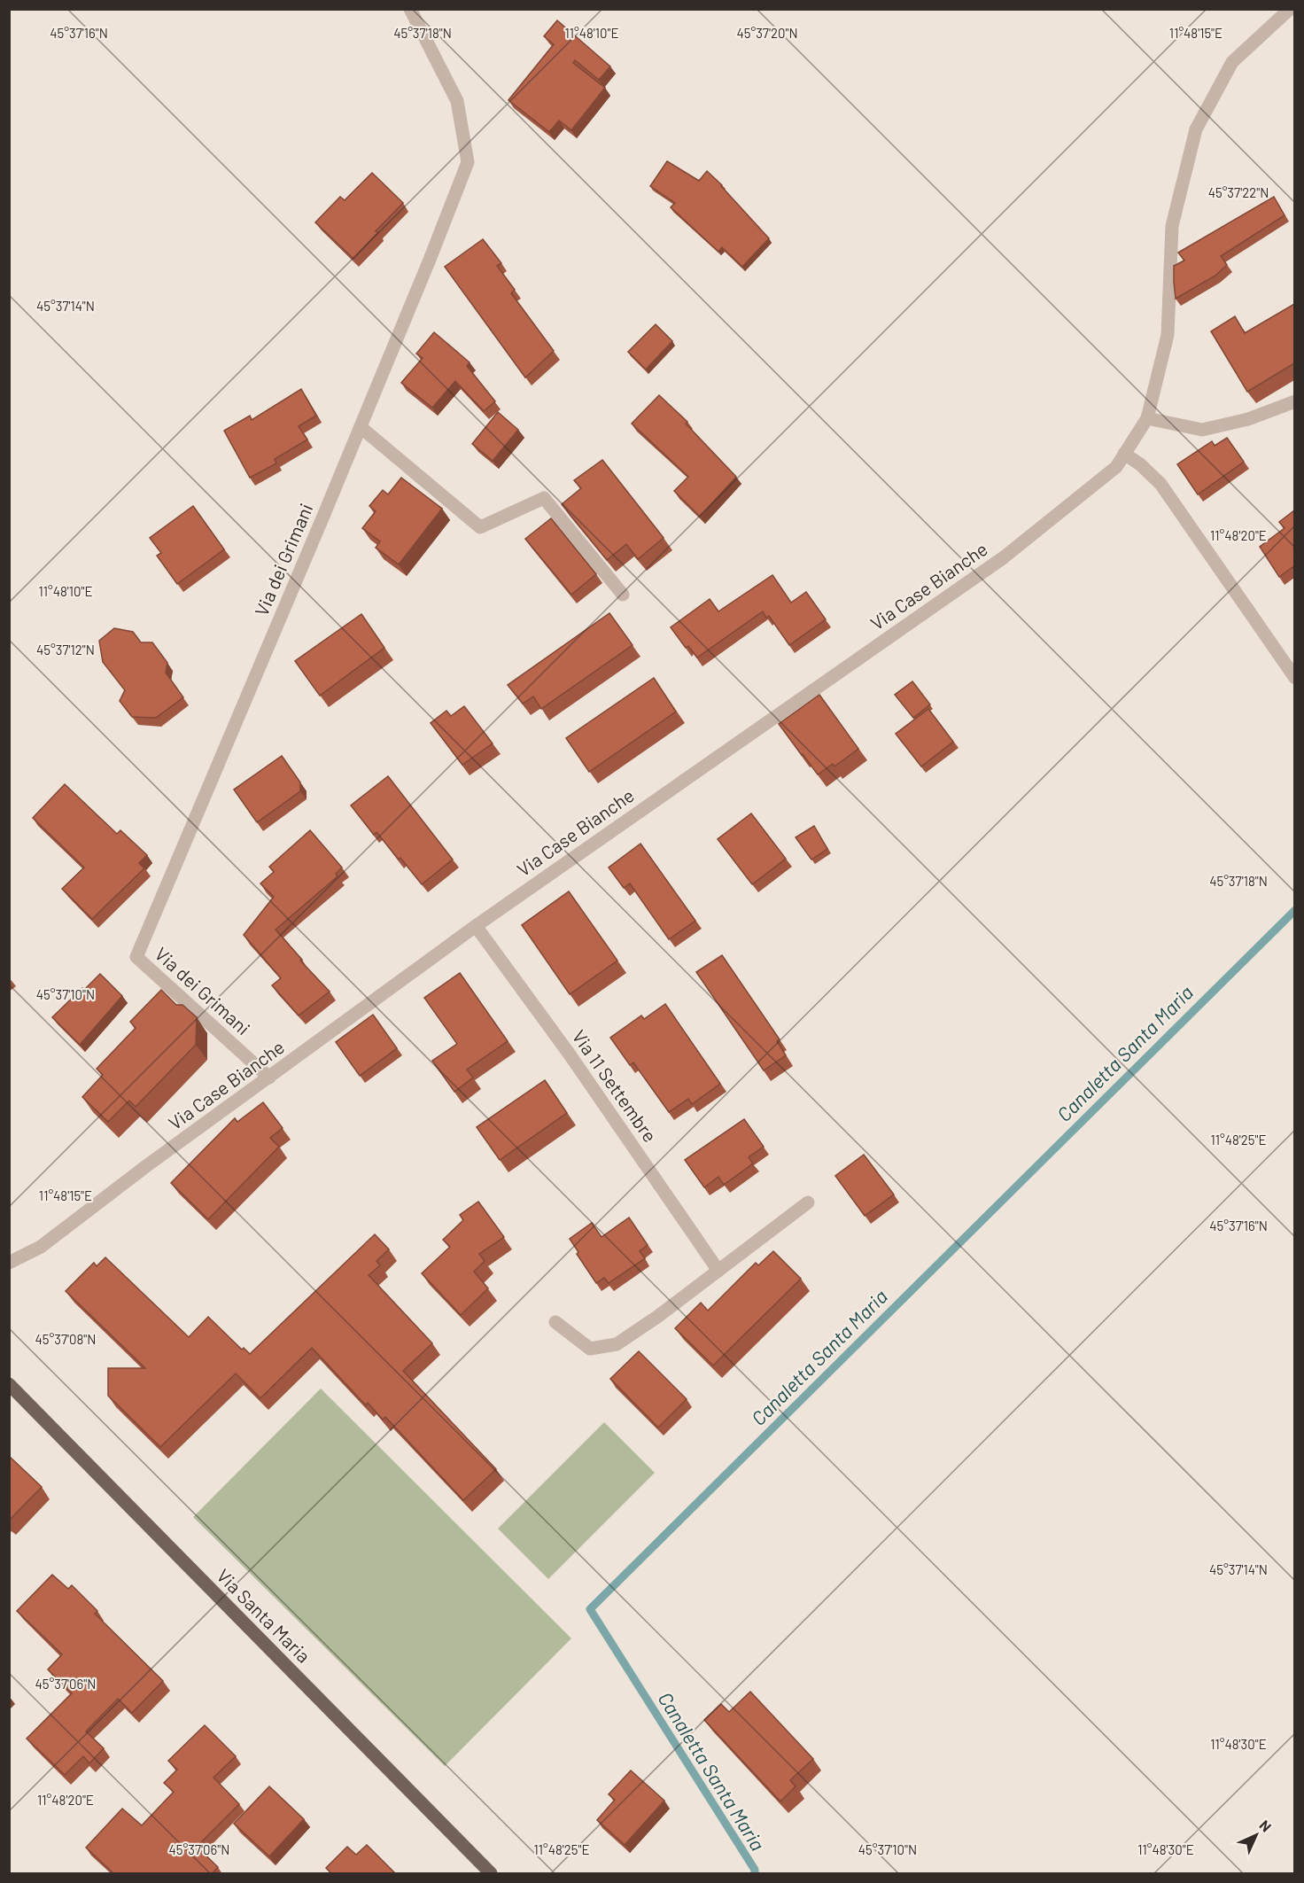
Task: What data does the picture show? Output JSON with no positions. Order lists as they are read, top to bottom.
{
  "streets": {
    "main road": ["Via Santa Maria"],
    "street": ["Via dei Grimani", "Via Case Bianche", "Via 11 Settembre"]
  },
  "crossings": [
    ["Via dei Grimani", "Via Case Bianche"],
    ["Via Case Bianche", "Via 11 Settembre"]
  ],
  "water": ["Canaletta Santa Maria"],
  "north": "top right",
  "coordinates": [
    "45°37'16\"N",
    "45°37'18\"N",
    "11°48'10\"E",
    "45°37'20\"N",
    "11°48'15\"E",
    "45°37'22\"N",
    "45°37'14\"N",
    "11°48'20\"E",
    "45°37'12\"N",
    "45°37'10\"N",
    "11°48'25\"E",
    "45°37'08\"N",
    "45°37'06\"N",
    "11°48'30\"E"
  ]
}
